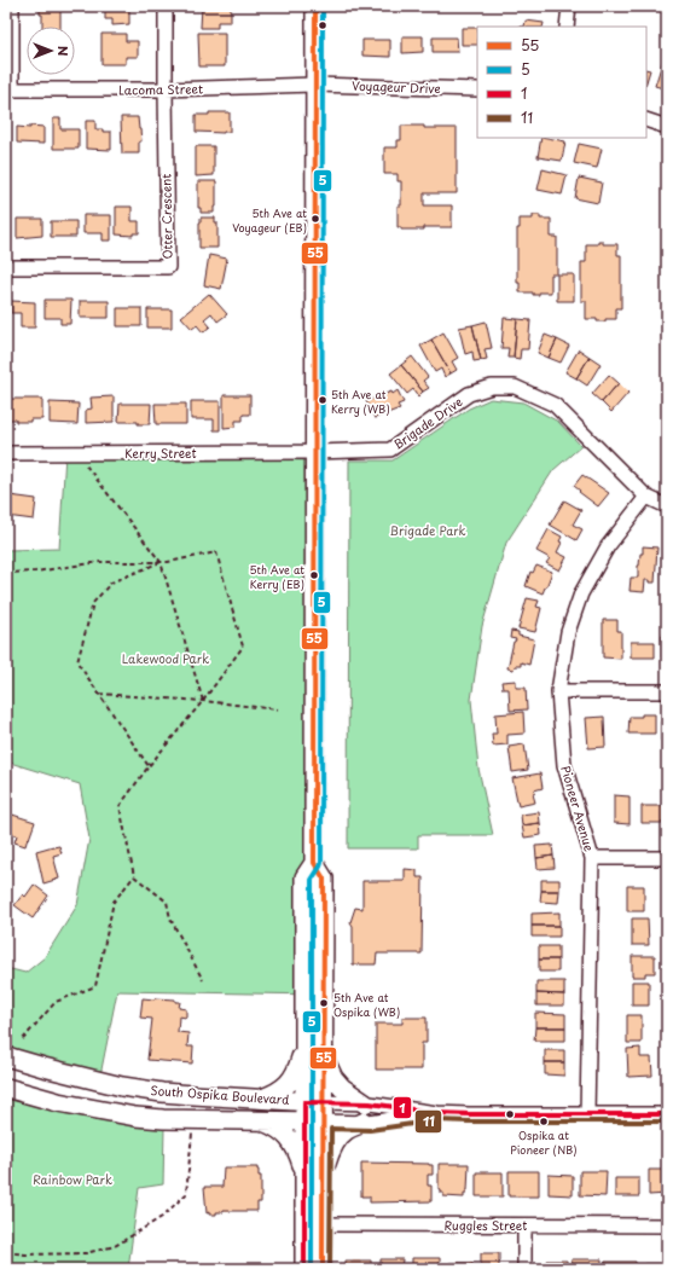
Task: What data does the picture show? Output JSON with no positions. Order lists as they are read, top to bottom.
{
  "streets": {
    "main road": ["South Ospika Boulevard"],
    "street": [
      "Voyageur Drive",
      "Lacoma Street",
      "Otter Crescent",
      "Brigade Drive",
      "Kerry Street",
      "Pioneer Avenue",
      "Ruggles Street"
    ]
  },
  "crossings": [
    ["Voyageur Drive", "Lacoma Street"],
    ["Lacoma Street", "Otter Crescent"],
    ["Brigade Drive", "Kerry Street"],
    ["Brigade Drive", "Pioneer Avenue"],
    ["Pioneer Avenue", "South Ospika Boulevard"]
  ],
  "parks": ["Brigade Park", "Lakewood Park", "Rainbow Park"],
  "places": [
    "5th Ave at Voyageur (EB)",
    "5th Ave at Kerry (WB)",
    "5th Ave at Kerry (EB)",
    "5th Ave at Ospika (WB)",
    "Ospika at Pioneer (NB)"
  ],
  "lines": [
    "transit line 55",
    "transit line 5",
    "transit line 1",
    "transit line 11"
  ],
  "legend": [
    "55",
    "5",
    "1",
    "11"
  ],
  "north": "right"
}
